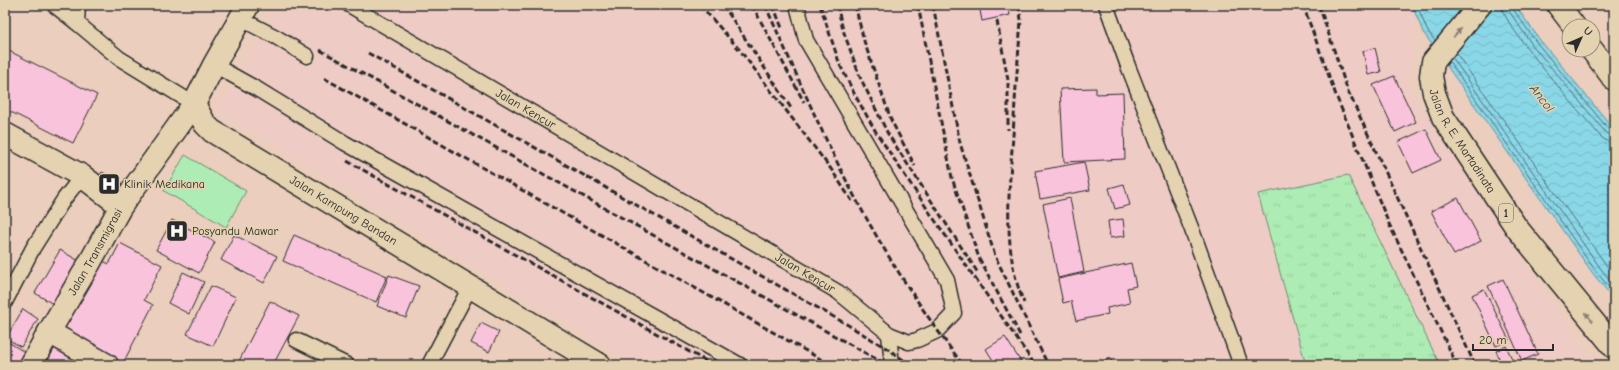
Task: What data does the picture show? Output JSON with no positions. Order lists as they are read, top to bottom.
{
  "streets": {
    "main road": [
      "Jalan R. E. Martadinata",
      "Jalan Kampung Bandan",
      "1",
      "Jalan Transmigrasi"
    ],
    "lane": ["Jalan Kencur"]
  },
  "crossings": [
    ["Jalan Kampung Bandan", "Jalan Transmigrasi"]
  ],
  "one_way": ["Jalan R. E. Martadinata"],
  "water": ["Ancol"],
  "places": {
    "hospital": ["Klinik Medikana", "Posyandu Mawar"]
  },
  "scale_bar": "20 m",
  "north": "top right"
}
